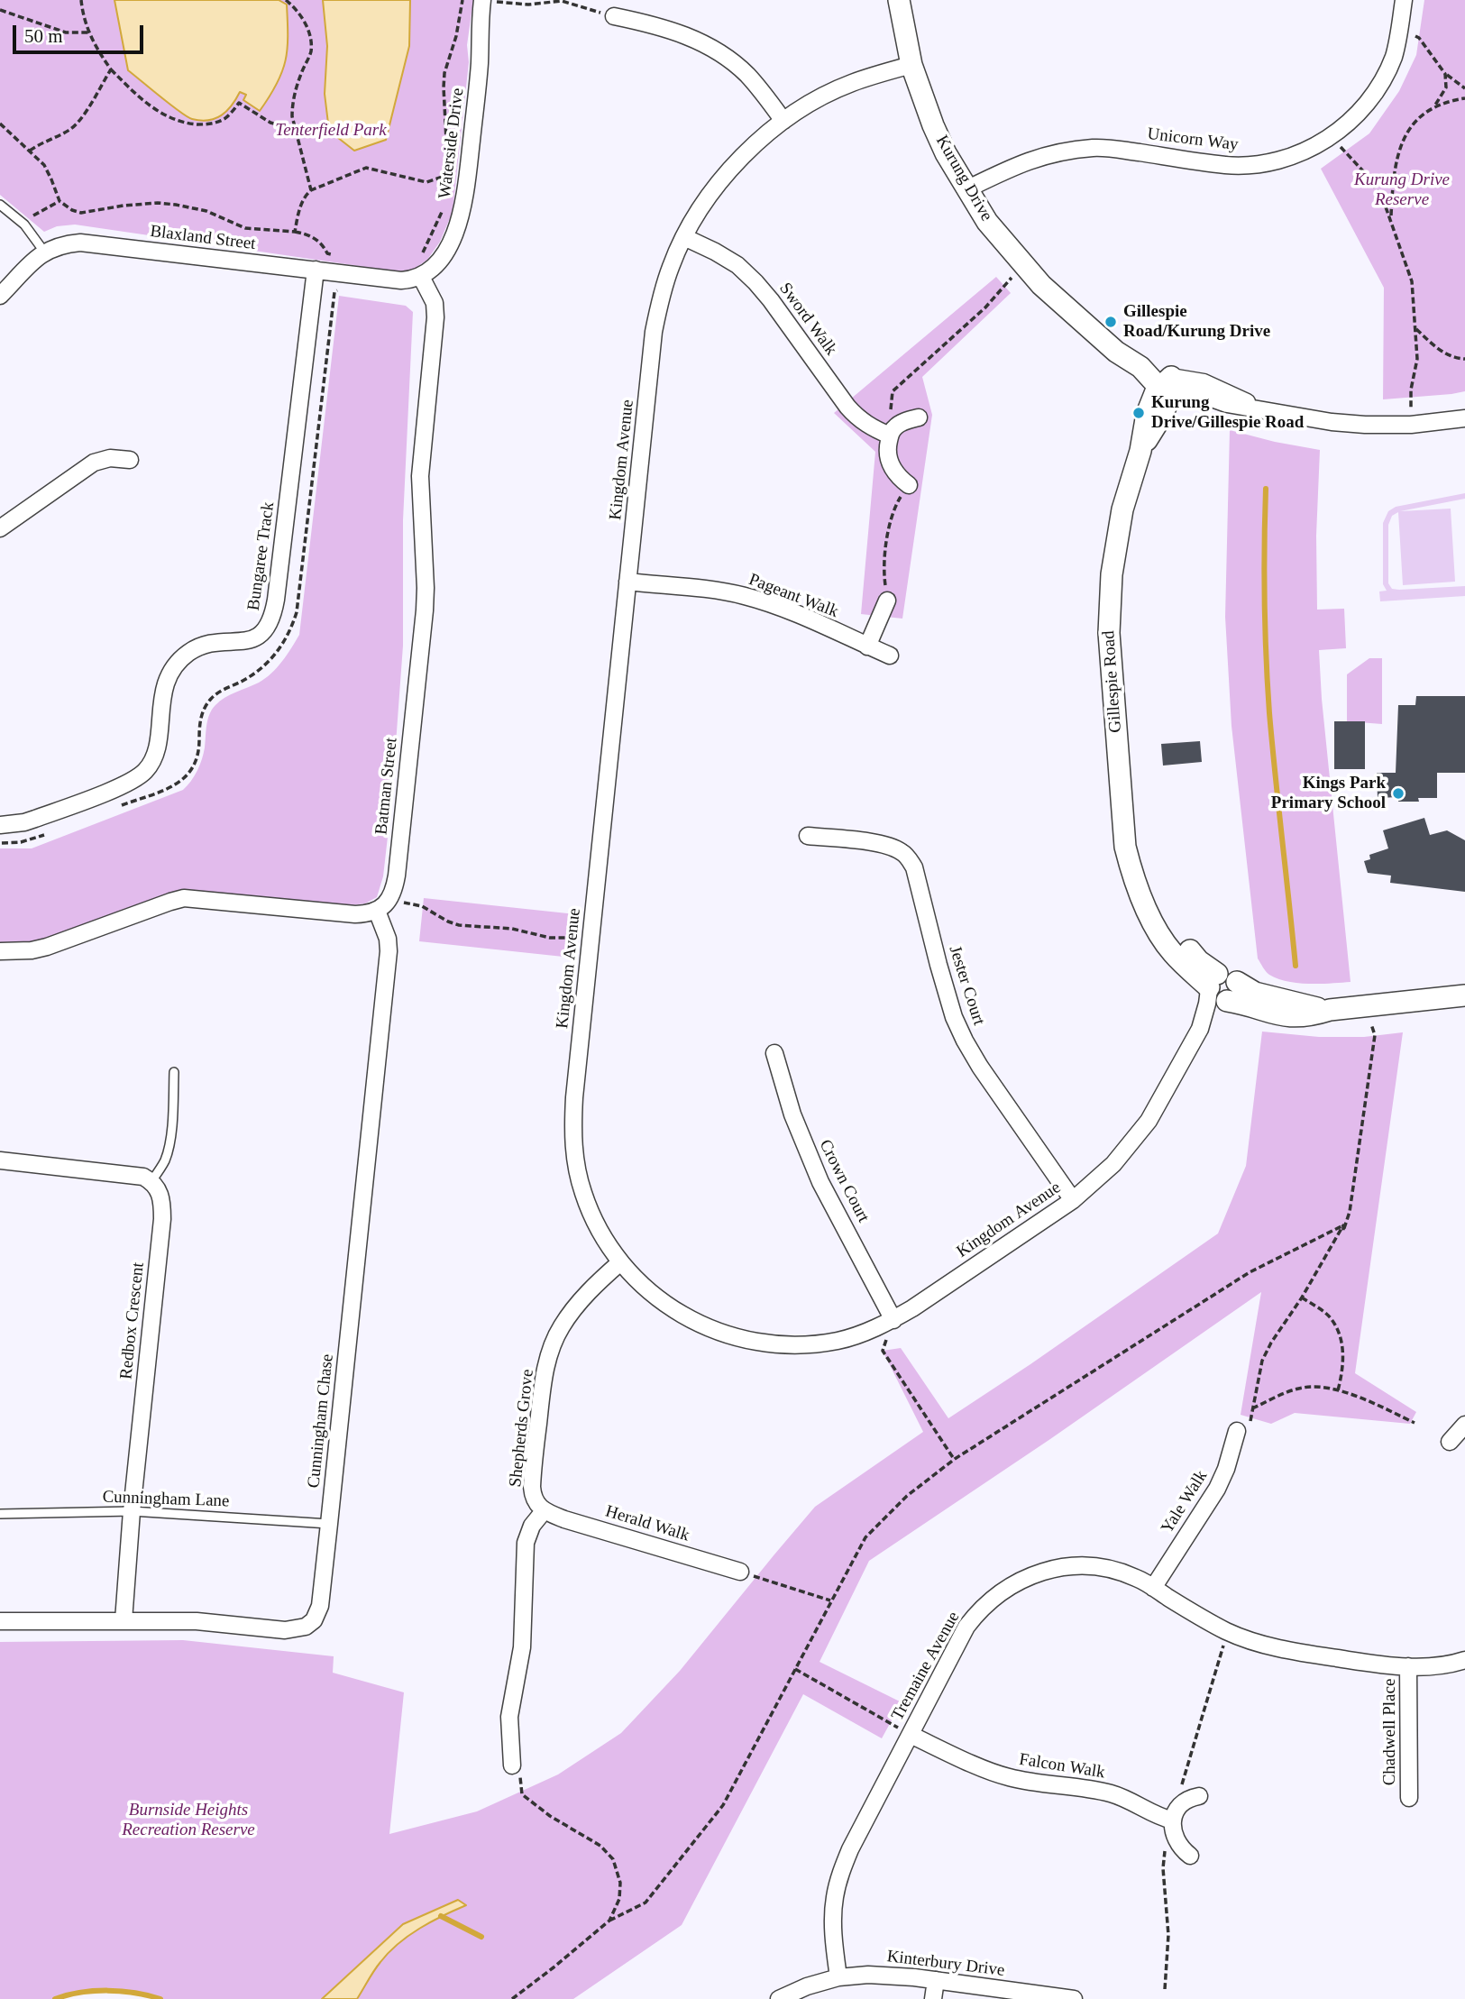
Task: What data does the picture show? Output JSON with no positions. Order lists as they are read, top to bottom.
{
  "streets": {
    "street": [
      "Unicorn Way",
      "Waterside Drive",
      "Kurung Drive",
      "Blaxland Street",
      "Sword Walk",
      "Kingdom Avenue",
      "Bungaree Track",
      "Pageant Walk",
      "Gillespie Road",
      "Batman Street",
      "Jester Court",
      "Crown Court",
      "Redbox Crescent",
      "Cunningham Chase",
      "Shepherds Grove",
      "Yale Walk",
      "Herald Walk",
      "Tremaine Avenue",
      "Chadwell Place",
      "Falcon Walk",
      "Kinterbury Drive"
    ],
    "lane": ["Cunningham Lane"]
  },
  "crossings": [
    ["Unicorn Way", "Kurung Drive"],
    ["Waterside Drive", "Blaxland Street"],
    ["Waterside Drive", "Batman Street"],
    ["Kurung Drive", "Kingdom Avenue"],
    ["Kurung Drive", "Gillespie Road"],
    ["Blaxland Street", "Bungaree Track"],
    ["Blaxland Street", "Batman Street"],
    ["Sword Walk", "Kingdom Avenue"],
    ["Kingdom Avenue", "Pageant Walk"],
    ["Kingdom Avenue", "Gillespie Road"],
    ["Kingdom Avenue", "Jester Court"],
    ["Kingdom Avenue", "Crown Court"],
    ["Kingdom Avenue", "Shepherds Grove"],
    ["Redbox Crescent", "Cunningham Chase"],
    ["Redbox Crescent", "Cunningham Lane"],
    ["Cunningham Chase", "Cunningham Lane"],
    ["Shepherds Grove", "Herald Walk"],
    ["Yale Walk", "Tremaine Avenue"],
    ["Tremaine Avenue", "Chadwell Place"],
    ["Tremaine Avenue", "Falcon Walk"],
    ["Tremaine Avenue", "Kinterbury Drive"]
  ],
  "parks": ["Tenterfield Park", "Kurung Drive Reserve", "Burnside Heights Recreation Reserve"],
  "places": ["Gillespie Road/Kurung Drive", "Kurung Drive/Gillespie Road", "Kings Park Primary School"],
  "scale_bar": "50 m"
}
